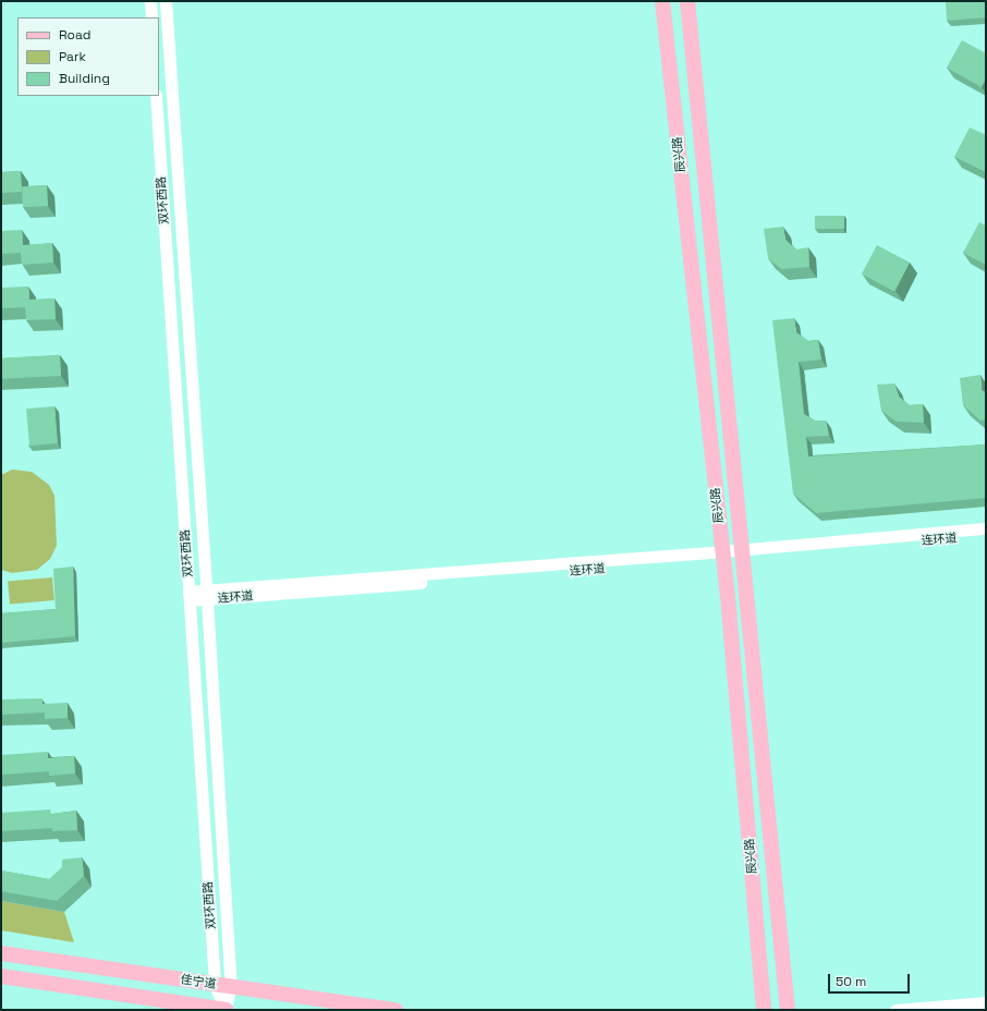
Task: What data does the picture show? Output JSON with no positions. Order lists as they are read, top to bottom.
{
  "streets": {
    "main road": ["辰兴路", "佳宁道"],
    "street": ["双环西路", "连环道"]
  },
  "crossings": [
    ["辰兴路", "连环道"],
    ["双环西路", "连环道"],
    ["双环西路", "佳宁道"]
  ],
  "legend": ["Road", "Park", "Building"],
  "scale_bar": "50 m"
}
